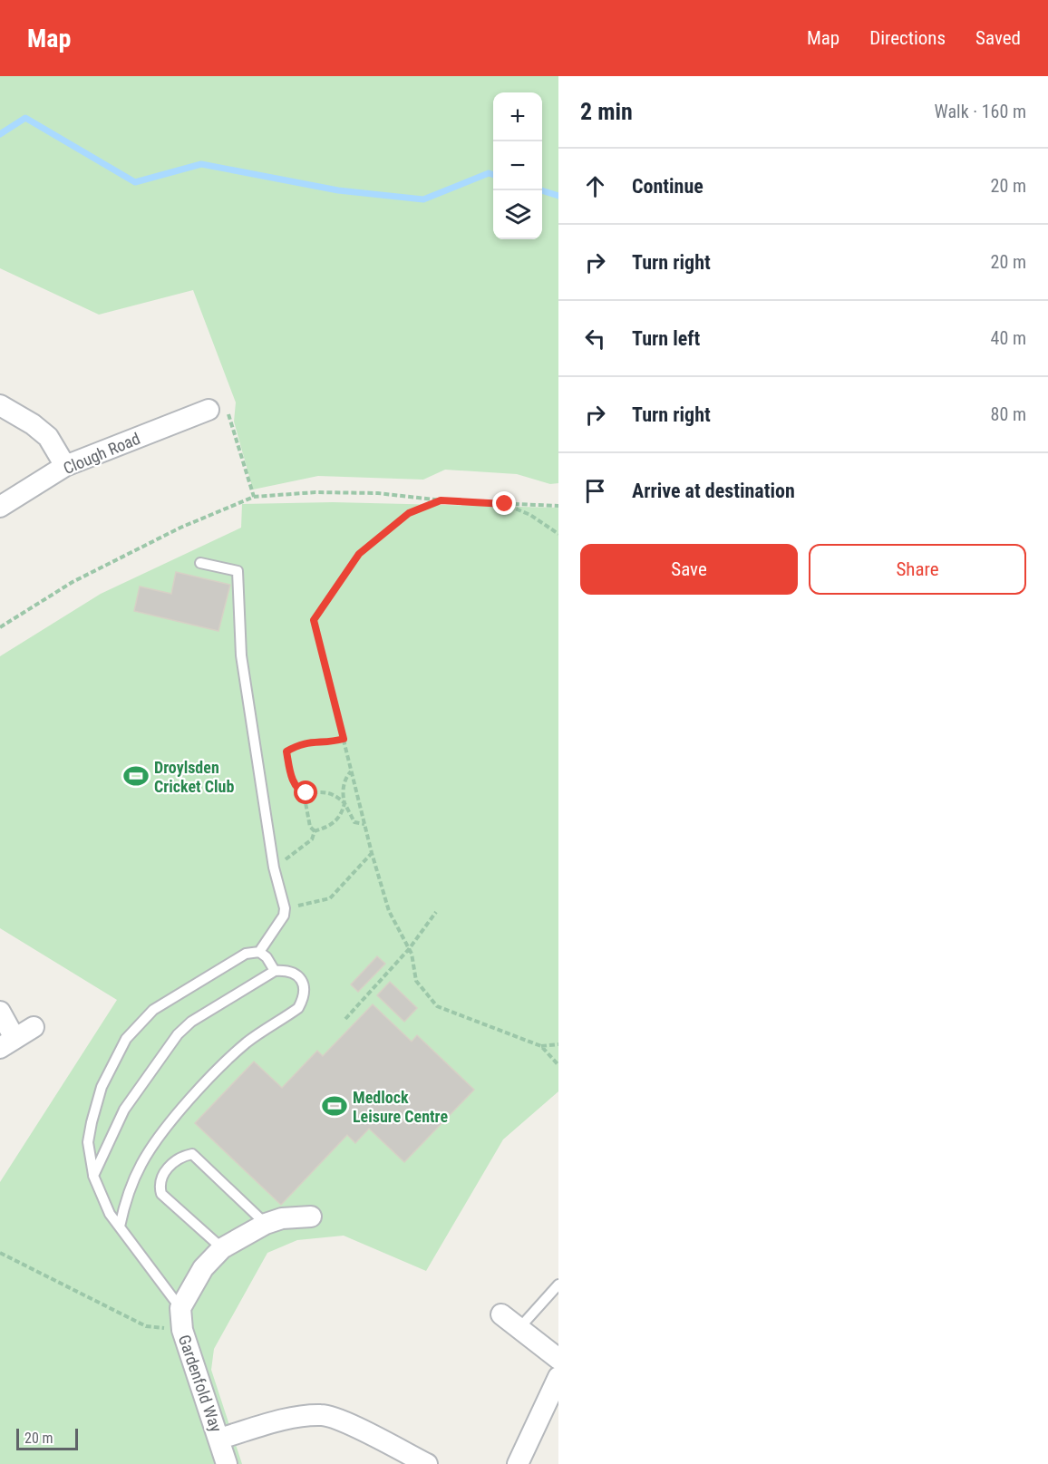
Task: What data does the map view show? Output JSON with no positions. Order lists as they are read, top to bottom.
{
  "streets": {
    "street": ["Clough Road", "Gardenfold Way"]
  },
  "places": {
    "sports": ["Droylsden Cricket Club", "Medlock Leisure Centre"]
  },
  "scale_bar": "20 m",
  "page": {
    "header": "Map",
    "nav": ["Map", "Directions", "Saved"],
    "heading": ["2 min", "Walk · 160 m"],
    "map_buttons": ["+", "−"],
    "list": [
      ["Continue", "20 m"],
      ["Turn right", "20 m"],
      ["Turn left", "40 m"],
      ["Turn right", "80 m"],
      "Arrive at destination"
    ],
    "buttons": ["Save", "Share"],
    "scale": "20 m"
  }
}
